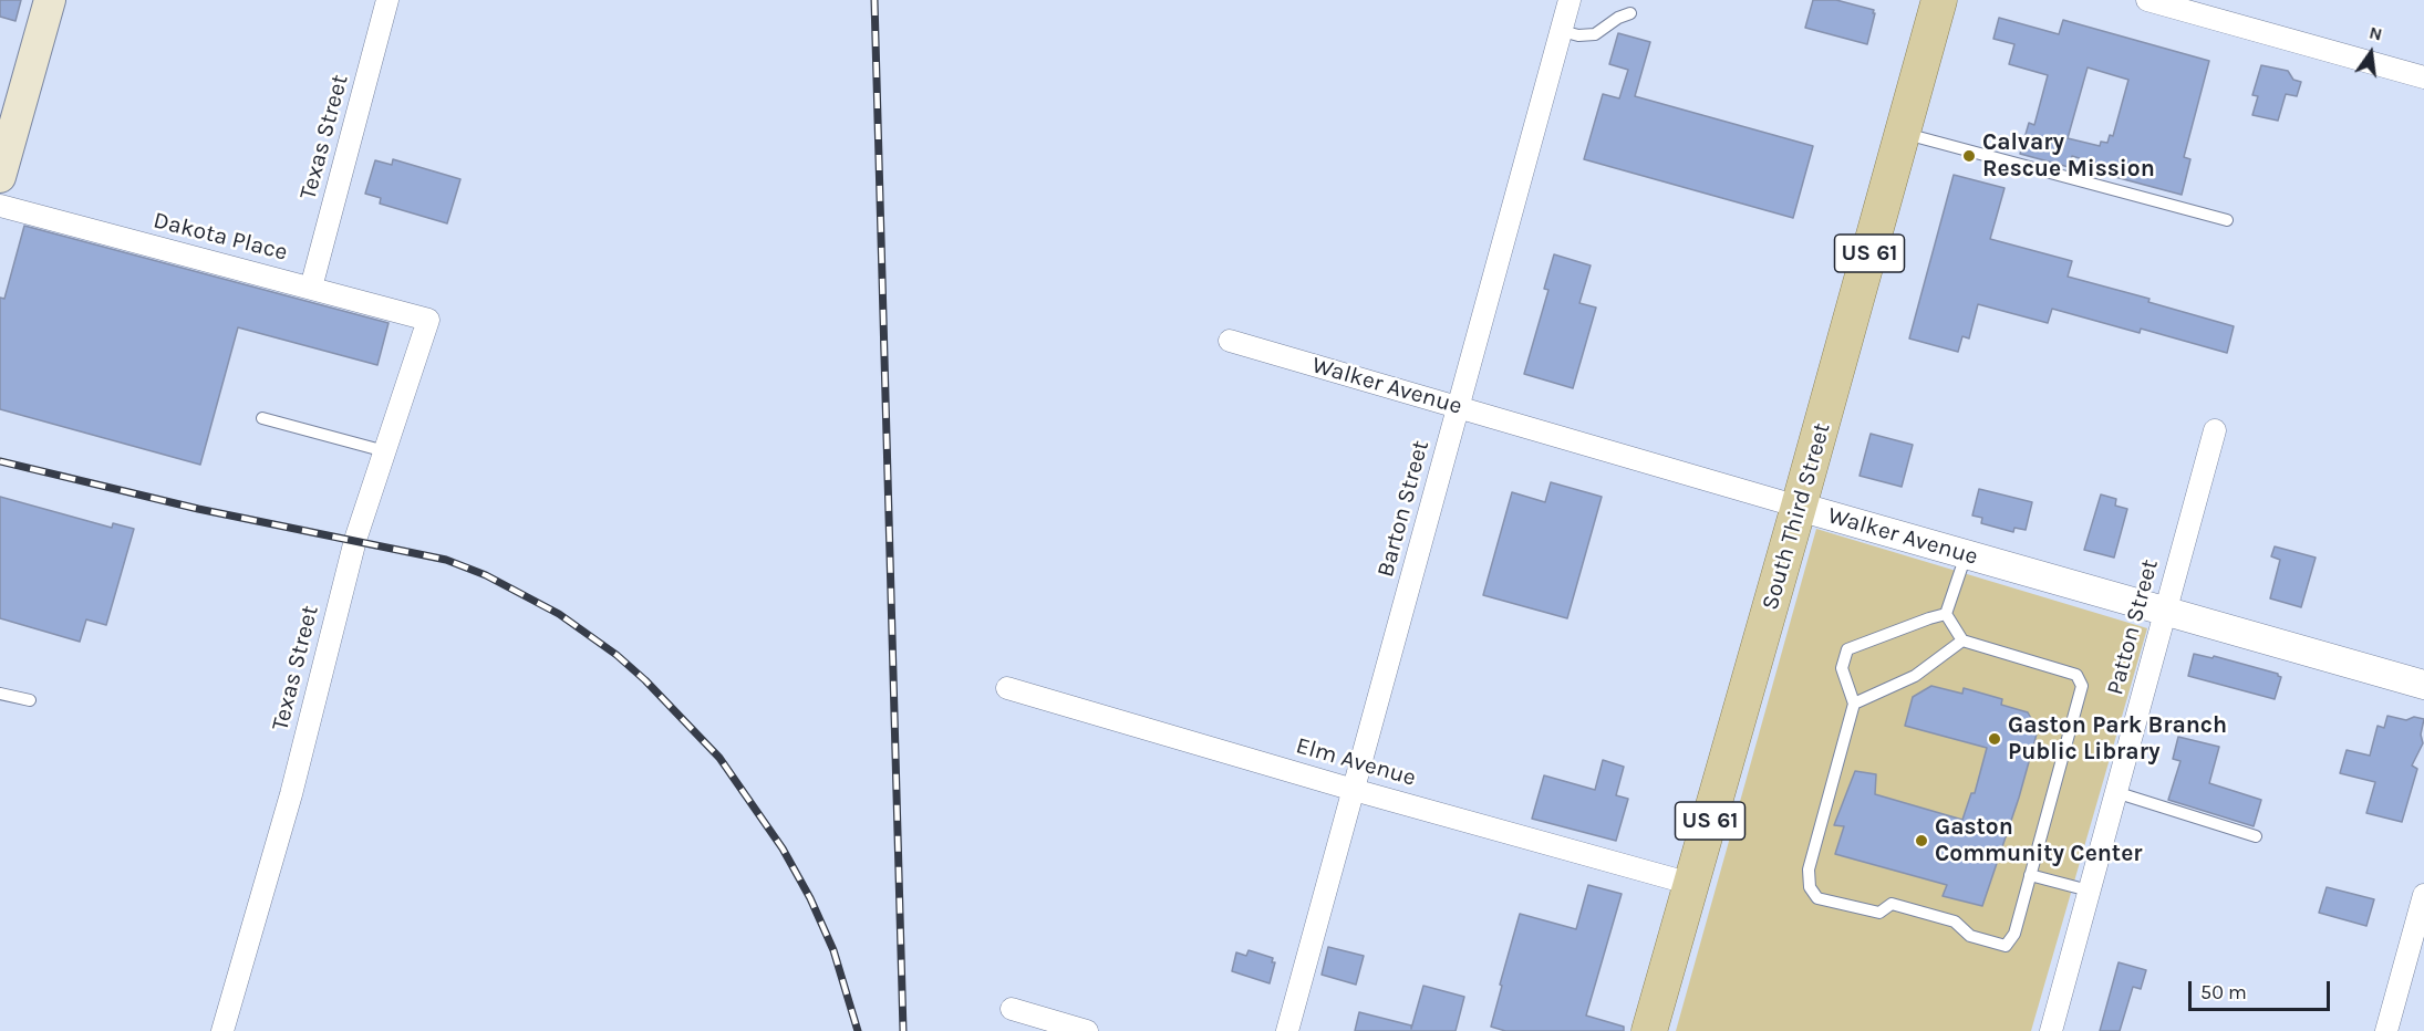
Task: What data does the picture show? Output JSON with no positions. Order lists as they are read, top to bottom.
{
  "streets": {
    "main road": ["US 61", "South Third Street"],
    "street": [
      "Texas Street",
      "Dakota Place",
      "Walker Avenue",
      "Barton Street",
      "Patton Street",
      "Elm Avenue"
    ]
  },
  "crossings": [
    ["Texas Street", "Dakota Place"],
    ["Walker Avenue", "Barton Street"],
    ["Walker Avenue", "South Third Street"],
    ["Walker Avenue", "Patton Street"],
    ["Barton Street", "Elm Avenue"],
    ["South Third Street", "Elm Avenue"]
  ],
  "places": ["Calvary Rescue Mission", "Gaston Park Branch Public Library", "Gaston Community Center"],
  "scale_bar": "50 m",
  "north": "top"
}
